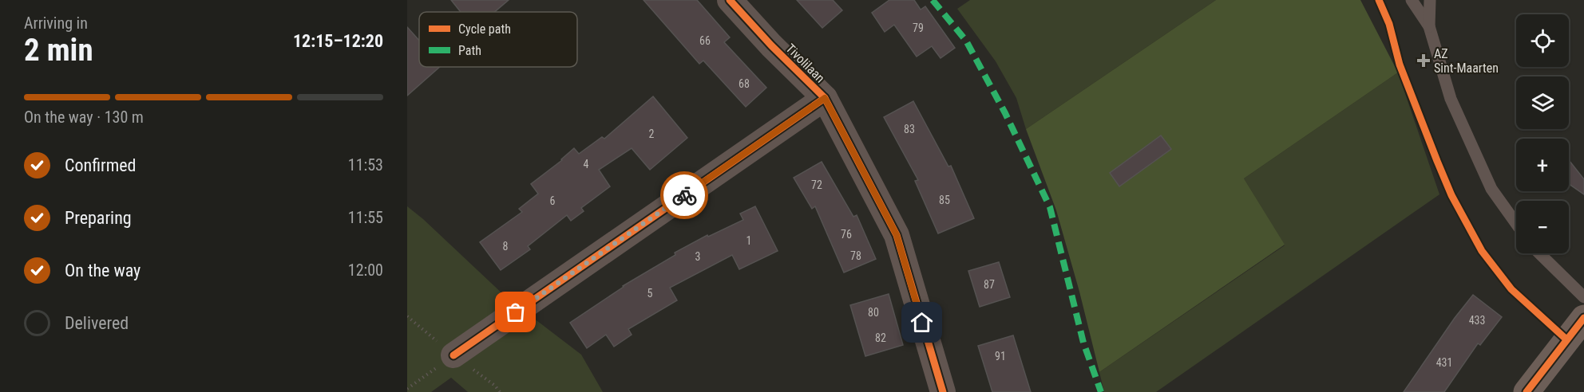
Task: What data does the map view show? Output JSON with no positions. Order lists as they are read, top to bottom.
{
  "streets": {
    "street": ["Tivolilaan"]
  },
  "places": {
    "health": ["AZ Sint-Maarten"]
  },
  "house_numbers": [
    "79",
    "66",
    "68",
    "83",
    "2",
    "4",
    "72",
    "85",
    "6",
    "76",
    "1",
    "8",
    "78",
    "3",
    "87",
    "5",
    "80",
    "433",
    "82",
    "91",
    "431"
  ],
  "legend": ["Cycle path", "Path"],
  "page": {
    "heading": ["2 min", "Arriving in", "12:15–12:20"],
    "map_buttons": ["+", "−"],
    "bar": "On the way · 130 m",
    "list": [
      ["Confirmed", "11:53"],
      ["Preparing", "11:55"],
      ["On the way", "12:00"],
      "Delivered"
    ]
  }
}
